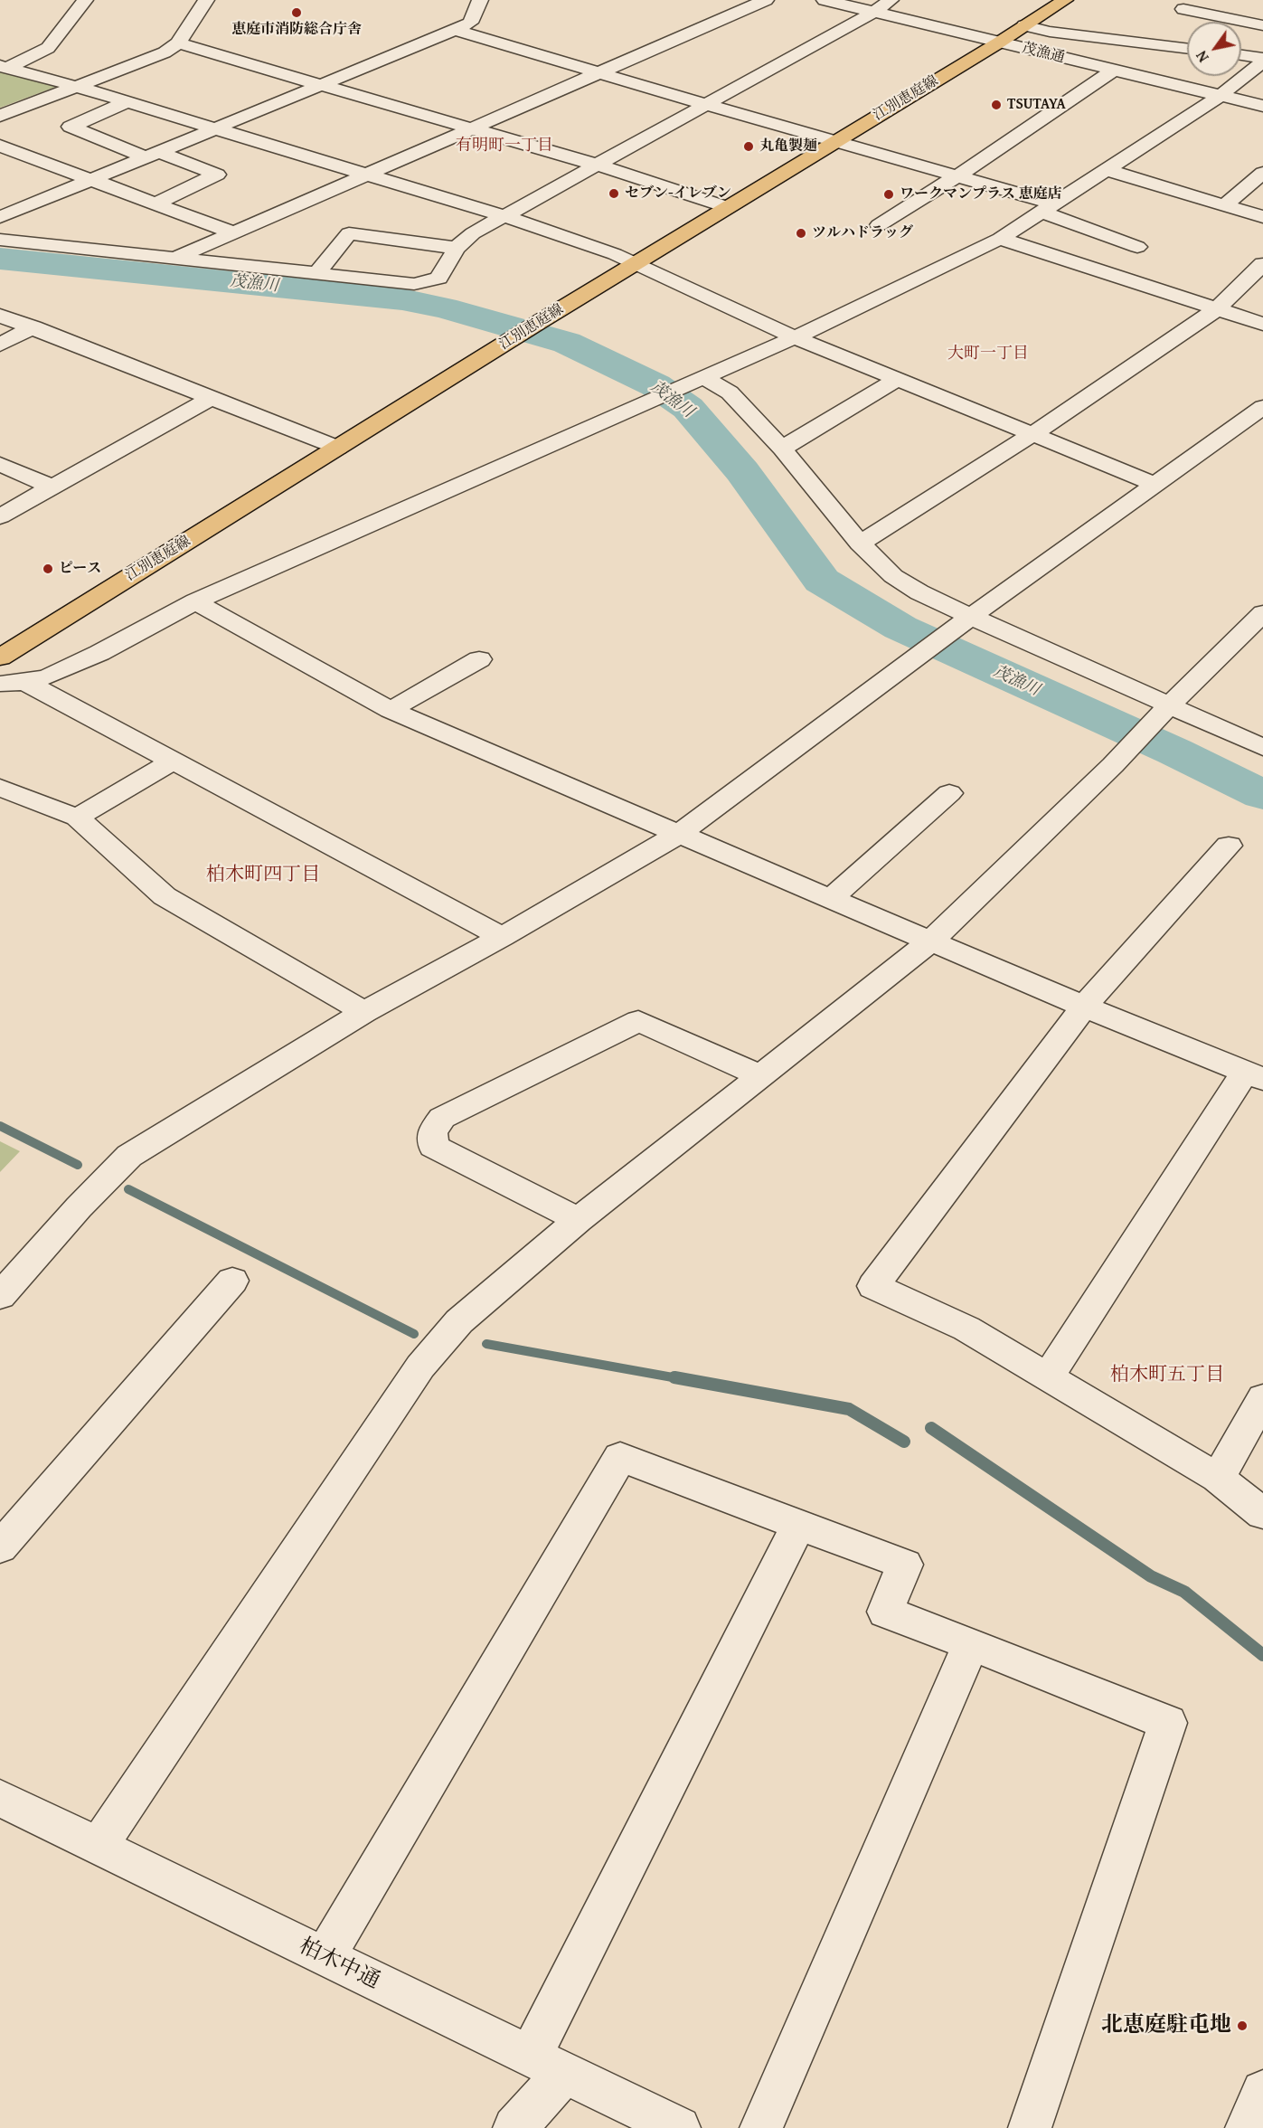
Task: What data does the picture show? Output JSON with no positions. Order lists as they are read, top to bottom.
{
  "streets": {
    "main road": ["江別恵庭線"],
    "street": ["茂漁通", "柏木中通"]
  },
  "crossings": [
    ["茂漁通", "江別恵庭線"]
  ],
  "districts": [
    "有明町一丁目",
    "大町一丁目",
    "柏木町四丁目",
    "柏木町五丁目"
  ],
  "water": ["茂漁川"],
  "places": [
    "恵庭市消防総合庁舎",
    "TSUTAYA",
    "丸亀製麺",
    "セブン-イレブン",
    "ワークマンプラス 恵庭店",
    "ツルハドラッグ",
    "ピース",
    "北恵庭駐屯地"
  ],
  "north": "bottom left"
}
